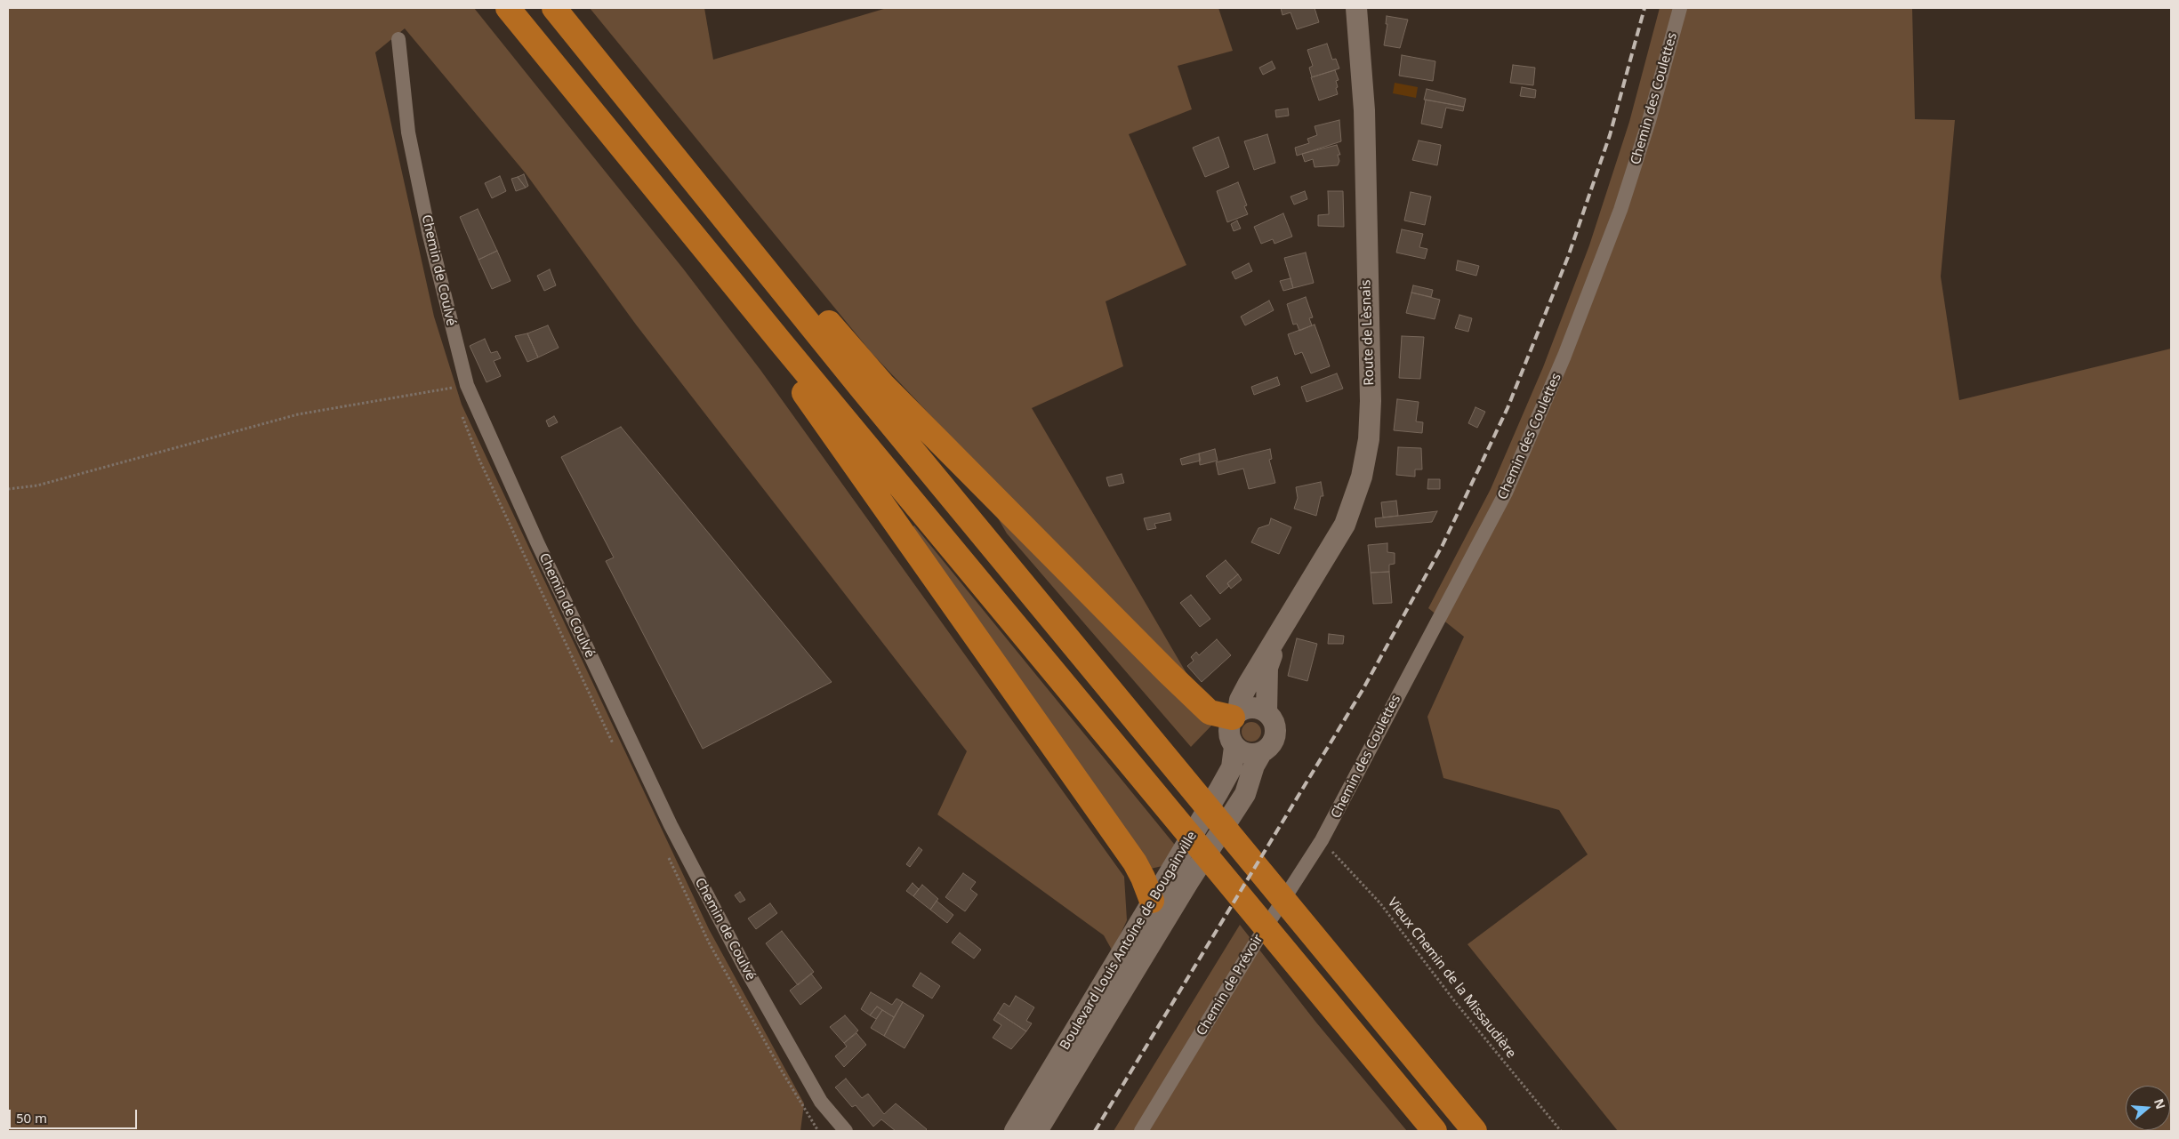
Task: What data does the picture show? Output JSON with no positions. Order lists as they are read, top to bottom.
{
  "streets": {
    "main road": ["Route de Lèsnais", "Boulevard Louis Antoine de Bougainville"],
    "street": ["Chemin des Coulettes", "Chemin de Coulvé", "Chemin de Prévoir"],
    "path": ["Vieux Chemin de la Missaudière"]
  },
  "crossings": [
    ["Chemin des Coulettes", "Vieux Chemin de la Missaudière"],
    ["Chemin des Coulettes", "Chemin de Prévoir"],
    ["Route de Lèsnais", "Boulevard Louis Antoine de Bougainville"],
    ["Vieux Chemin de la Missaudière", "Chemin de Prévoir"]
  ],
  "scale_bar": "50 m",
  "north": "right"
}
